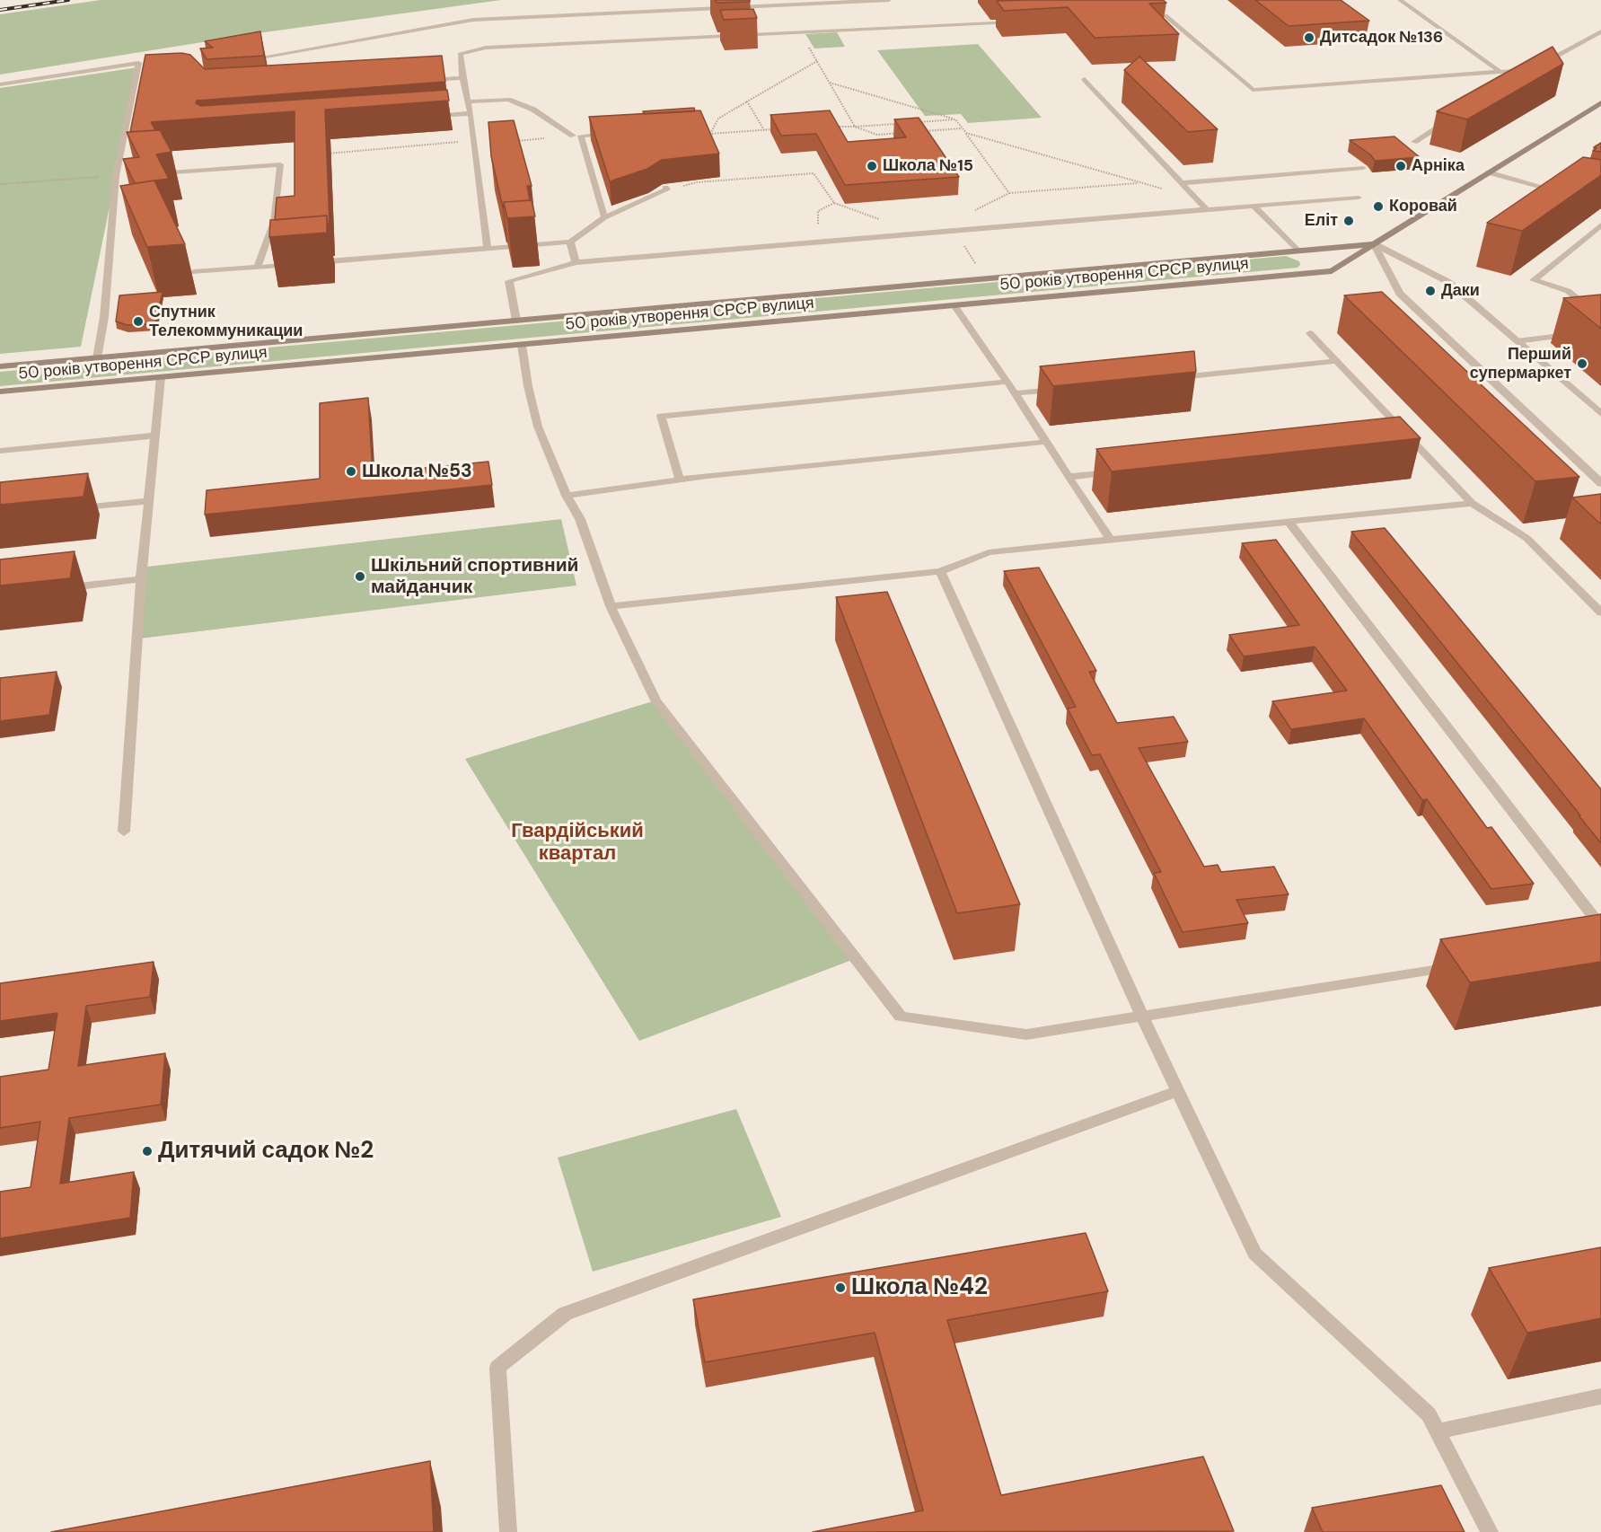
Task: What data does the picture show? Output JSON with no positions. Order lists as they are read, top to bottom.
{
  "streets": {
    "main road": ["50 років утворення СРСР вулиця"]
  },
  "districts": ["Гвардійський квартал"],
  "places": [
    "Дитсадок №136",
    "Школа №15",
    "Арніка",
    "Коровай",
    "Еліт",
    "Даки",
    "Спутник Телекоммуникации",
    "Перший супермаркет",
    "Школа №53",
    "Шкільний спортивний майданчик",
    "Дитячий садок №2",
    "Школа №42"
  ]
}
